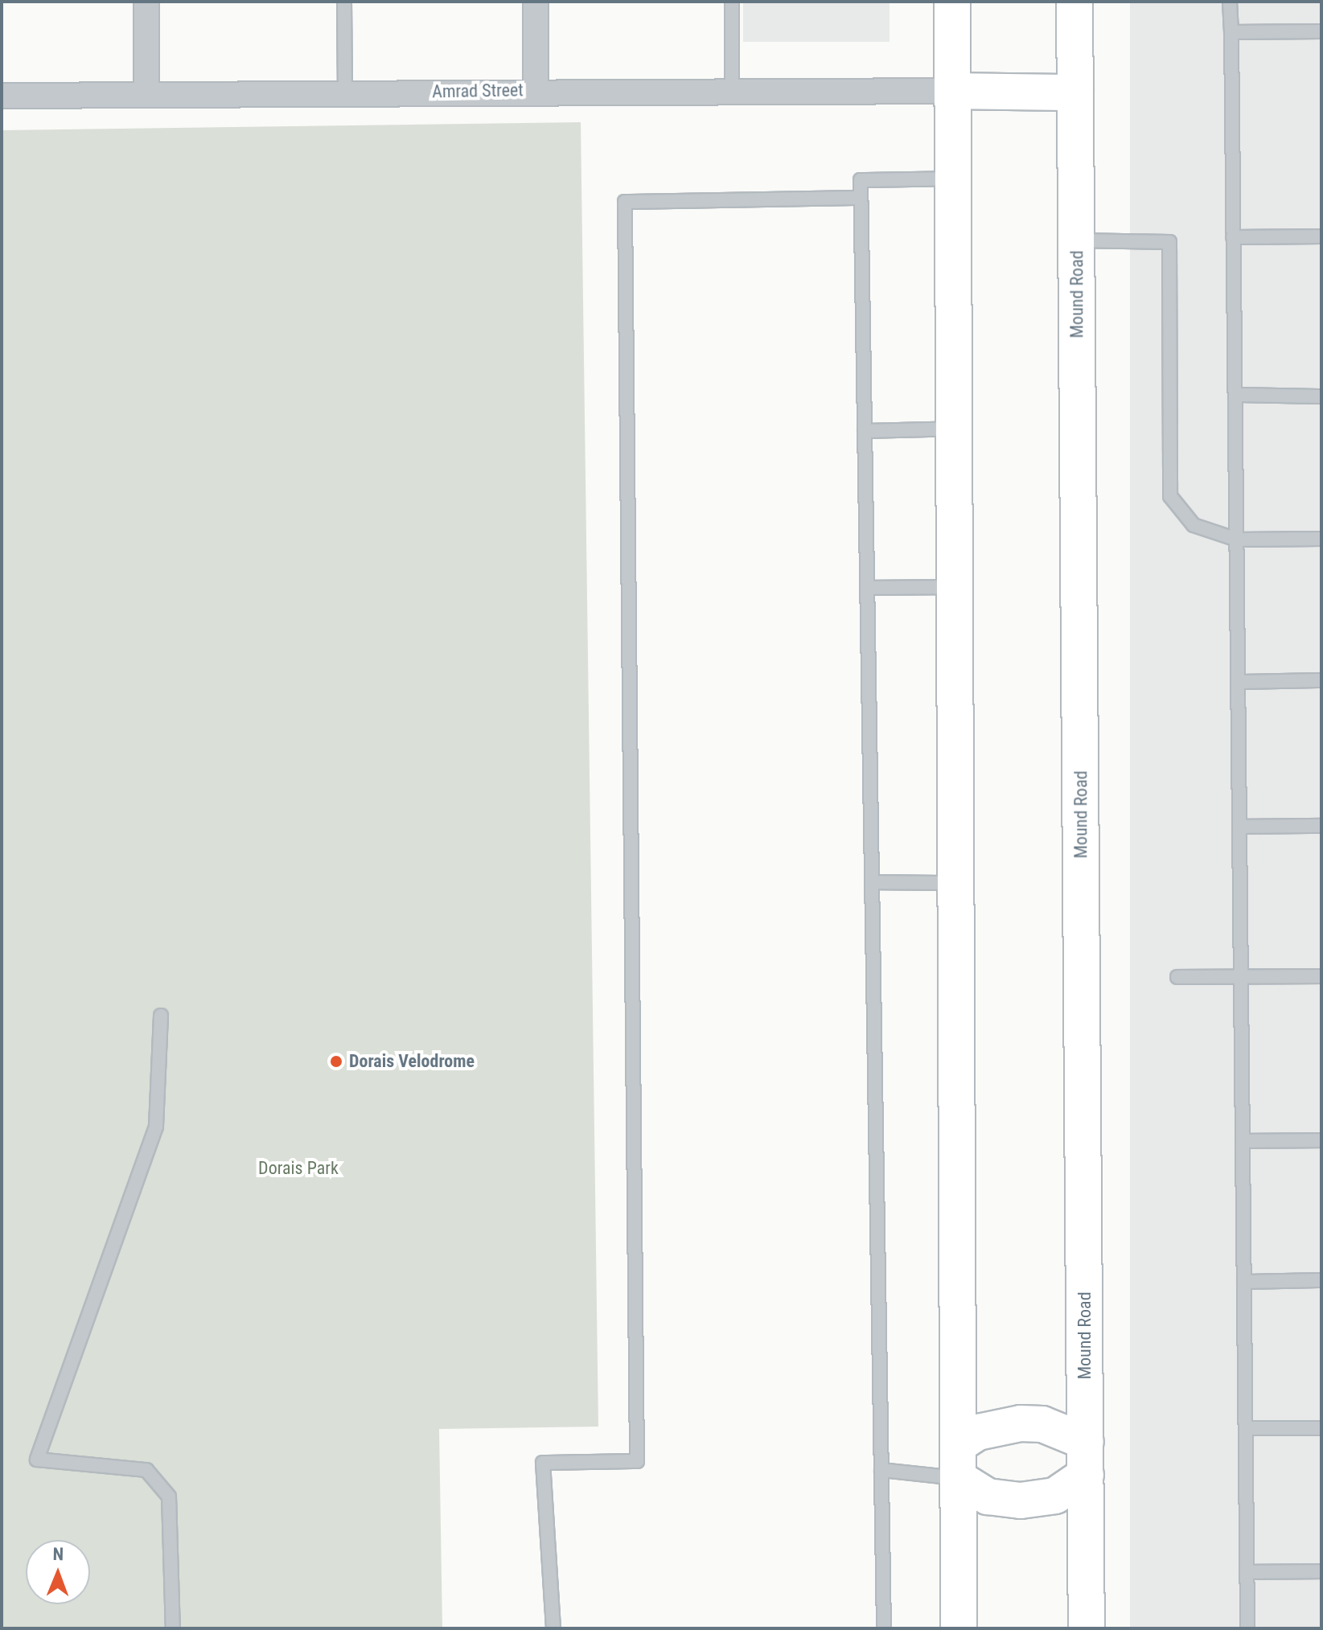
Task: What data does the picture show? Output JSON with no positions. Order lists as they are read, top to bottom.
{
  "streets": {
    "main road": ["Mound Road"],
    "street": ["Amrad Street"]
  },
  "parks": ["Dorais Park"],
  "places": ["Dorais Velodrome"],
  "north": "top"
}
